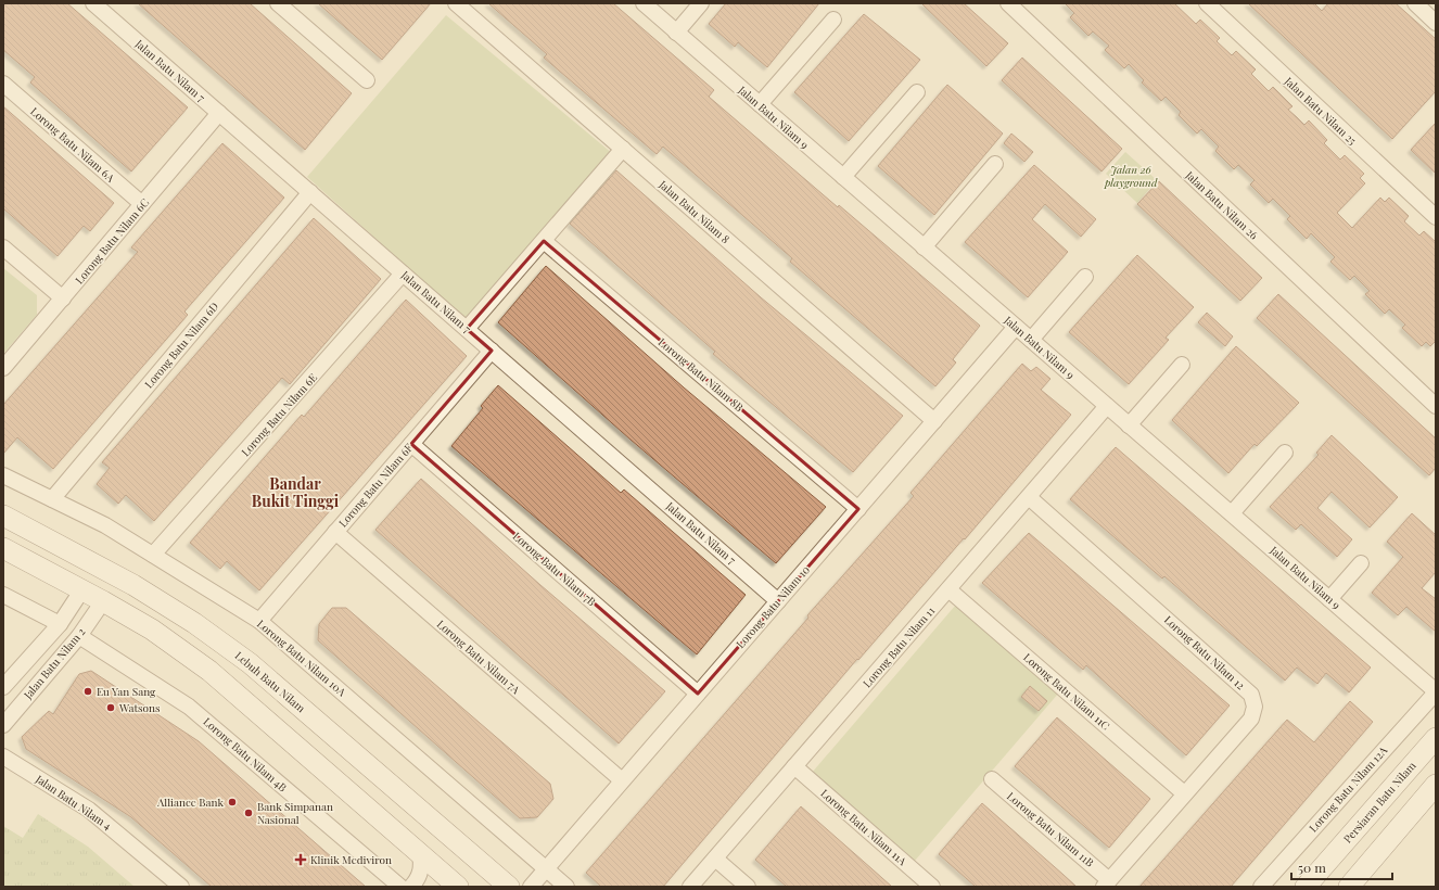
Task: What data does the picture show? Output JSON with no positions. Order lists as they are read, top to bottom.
{
  "streets": {
    "main road": ["Lebuh Batu Nilam", "Persiaran Batu Nilam"],
    "street": [
      "Jalan Batu Nilam 7",
      "Jalan Batu Nilam 25",
      "Jalan Batu Nilam 9",
      "Lorong Batu Nilam 6A",
      "Jalan Batu Nilam 26",
      "Jalan Batu Nilam 8",
      "Lorong Batu Nilam 6C",
      "Lorong Batu Nilam 6D",
      "Lorong Batu Nilam 8B",
      "Lorong Batu Nilam 6E",
      "Lorong Batu Nilam 6F",
      "Lorong Batu Nilam 7B",
      "Lorong Batu Nilam 10",
      "Lorong Batu Nilam 11",
      "Lorong Batu Nilam 12",
      "Lorong Batu Nilam 7A",
      "Lorong Batu Nilam 10A",
      "Jalan Batu Nilam 2",
      "Lorong Batu Nilam 11C",
      "Lorong Batu Nilam 4B",
      "Lorong Batu Nilam 12A",
      "Jalan Batu Nilam 4",
      "Lorong Batu Nilam 11A",
      "Lorong Batu Nilam 11B"
    ]
  },
  "crossings": [
    ["Jalan Batu Nilam 7", "Lorong Batu Nilam 6C"],
    ["Jalan Batu Nilam 7", "Lorong Batu Nilam 6D"],
    ["Jalan Batu Nilam 7", "Lorong Batu Nilam 6E"],
    ["Jalan Batu Nilam 7", "Lorong Batu Nilam 6F"],
    ["Jalan Batu Nilam 7", "Lorong Batu Nilam 10"],
    ["Jalan Batu Nilam 9", "Lorong Batu Nilam 10"],
    ["Jalan Batu Nilam 9", "Lorong Batu Nilam 11"],
    ["Jalan Batu Nilam 9", "Lorong Batu Nilam 12A"],
    ["Lorong Batu Nilam 6A", "Lorong Batu Nilam 6C"],
    ["Jalan Batu Nilam 8", "Lorong Batu Nilam 10"],
    ["Lorong Batu Nilam 6D", "Lorong Batu Nilam 10A"],
    ["Lorong Batu Nilam 8B", "Lorong Batu Nilam 10"],
    ["Lorong Batu Nilam 6E", "Lorong Batu Nilam 10A"],
    ["Lorong Batu Nilam 6F", "Lorong Batu Nilam 7B"],
    ["Lorong Batu Nilam 6F", "Lorong Batu Nilam 7A"],
    ["Lorong Batu Nilam 6F", "Lorong Batu Nilam 10A"],
    ["Lorong Batu Nilam 7B", "Lorong Batu Nilam 10"],
    ["Lorong Batu Nilam 10", "Lorong Batu Nilam 7A"],
    ["Lorong Batu Nilam 10", "Lorong Batu Nilam 10A"],
    ["Lorong Batu Nilam 11", "Lorong Batu Nilam 12"],
    ["Lorong Batu Nilam 11", "Lorong Batu Nilam 11C"],
    ["Lorong Batu Nilam 11", "Lorong Batu Nilam 11A"],
    ["Lorong Batu Nilam 12", "Lorong Batu Nilam 11C"],
    ["Lorong Batu Nilam 12", "Lorong Batu Nilam 11B"],
    ["Jalan Batu Nilam 2", "Lorong Batu Nilam 4B"]
  ],
  "districts": ["Bandar Bukit Tinggi"],
  "parks": ["Jalan 26 playground"],
  "places": {
    "other": [
      "Eu Yan Sang",
      "Watsons",
      "Alliance Bank",
      "Bank Simpanan Nasional"
    ],
    "health": ["Klinik Mediviron"]
  },
  "scale_bar": "50 m"
}
